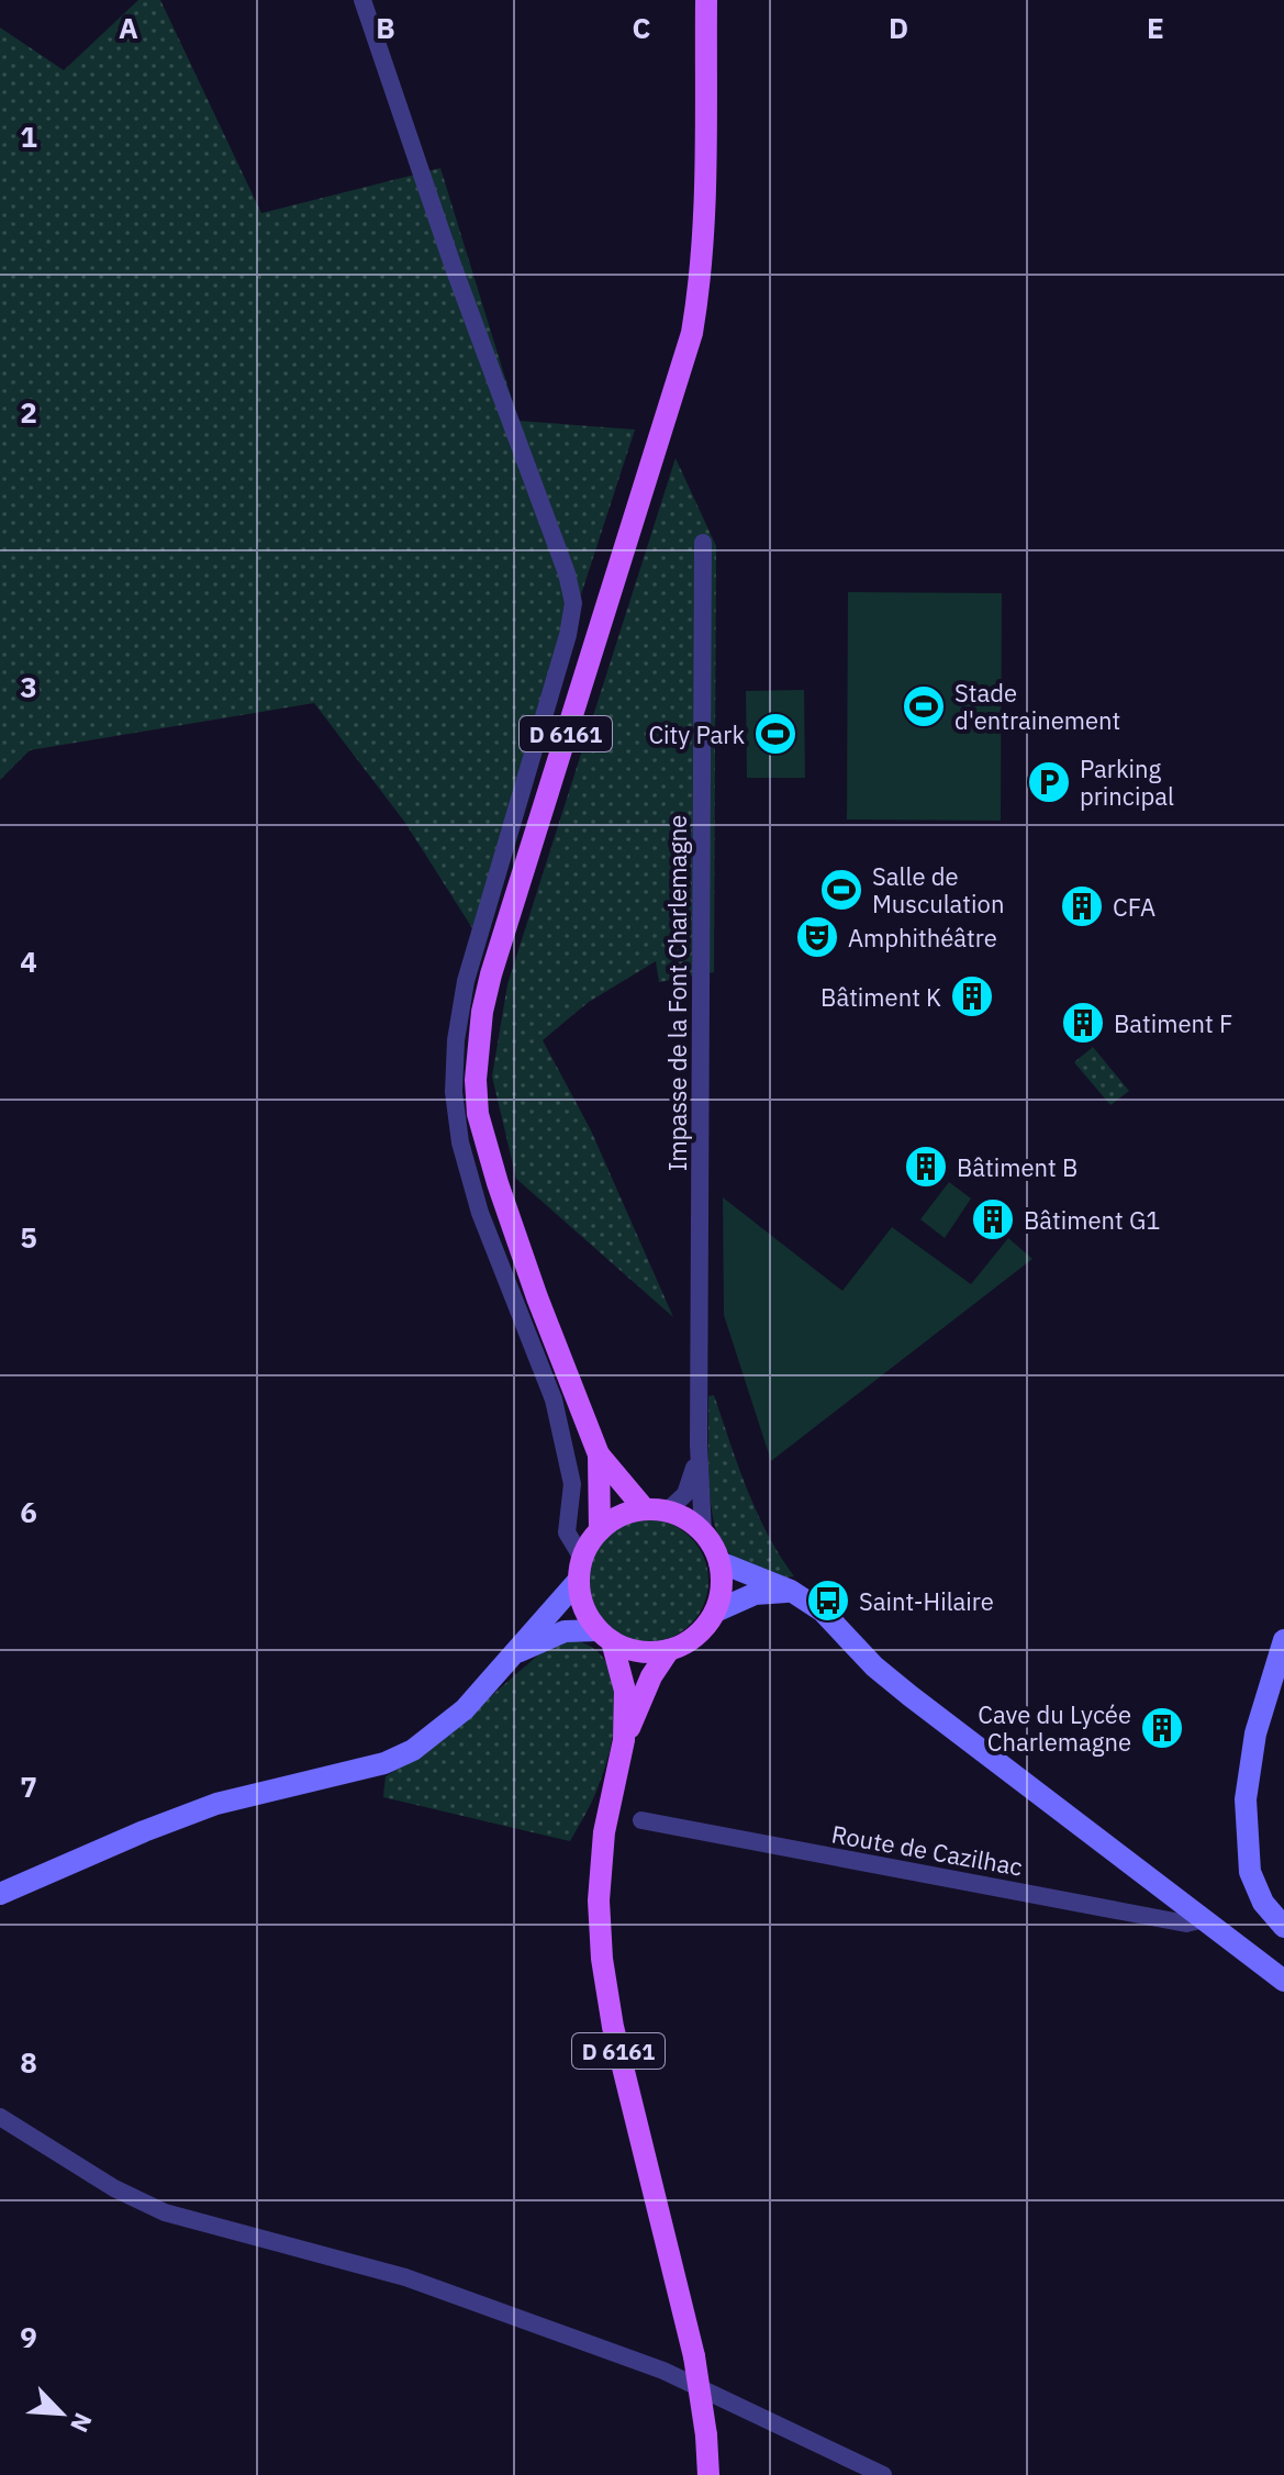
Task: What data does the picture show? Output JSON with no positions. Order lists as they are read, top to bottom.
{
  "streets": {
    "main road": ["D 6161"],
    "street": ["Impasse de la Font Charlemagne", "Route de Cazilhac"]
  },
  "places": {
    "sports": ["Stade d'entrainement", "City Park", "Salle de Musculation"],
    "parking": ["Parking principal"],
    "building": [
      "CFA",
      "Bâtiment K",
      "Batiment F",
      "Bâtiment B",
      "Bâtiment G1",
      "Cave du Lycée Charlemagne"
    ],
    "theatre": ["Amphithéâtre"],
    "bus stop": ["Saint-Hilaire"]
  },
  "north": "bottom right",
  "grid": {
    "columns": [
      "A",
      "B",
      "C",
      "D",
      "E"
    ],
    "rows": [
      "1",
      "2",
      "3",
      "4",
      "5",
      "6",
      "7",
      "8",
      "9"
    ]
  }
}
